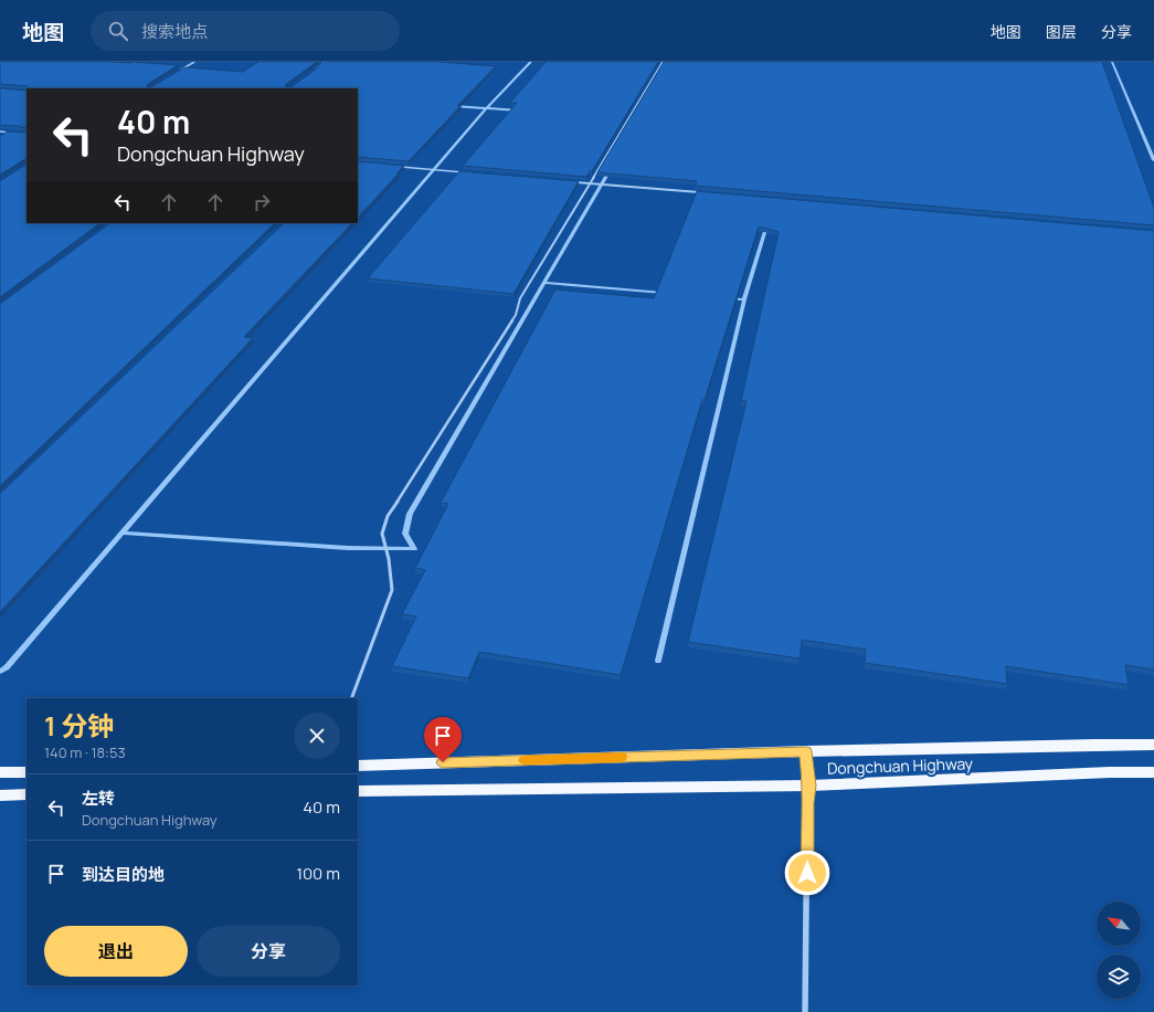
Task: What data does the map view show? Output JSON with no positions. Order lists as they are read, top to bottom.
{
  "streets": {
    "main road": ["Dongchuan Highway"]
  },
  "north": "top left",
  "page": {
    "header": "地图",
    "search": "搜索地点",
    "nav": ["地图", "图层", "分享"],
    "turn": ["40 m", "Dongchuan Highway"],
    "heading": ["1 分钟", "140 m · 18:53"],
    "list": [
      {
        "name": "左转",
        "note": "Dongchuan Highway",
        "value": "40 m"
      },
      {
        "name": "到达目的地",
        "value": "100 m"
      }
    ],
    "buttons": ["退出", "分享"]
  }
}
